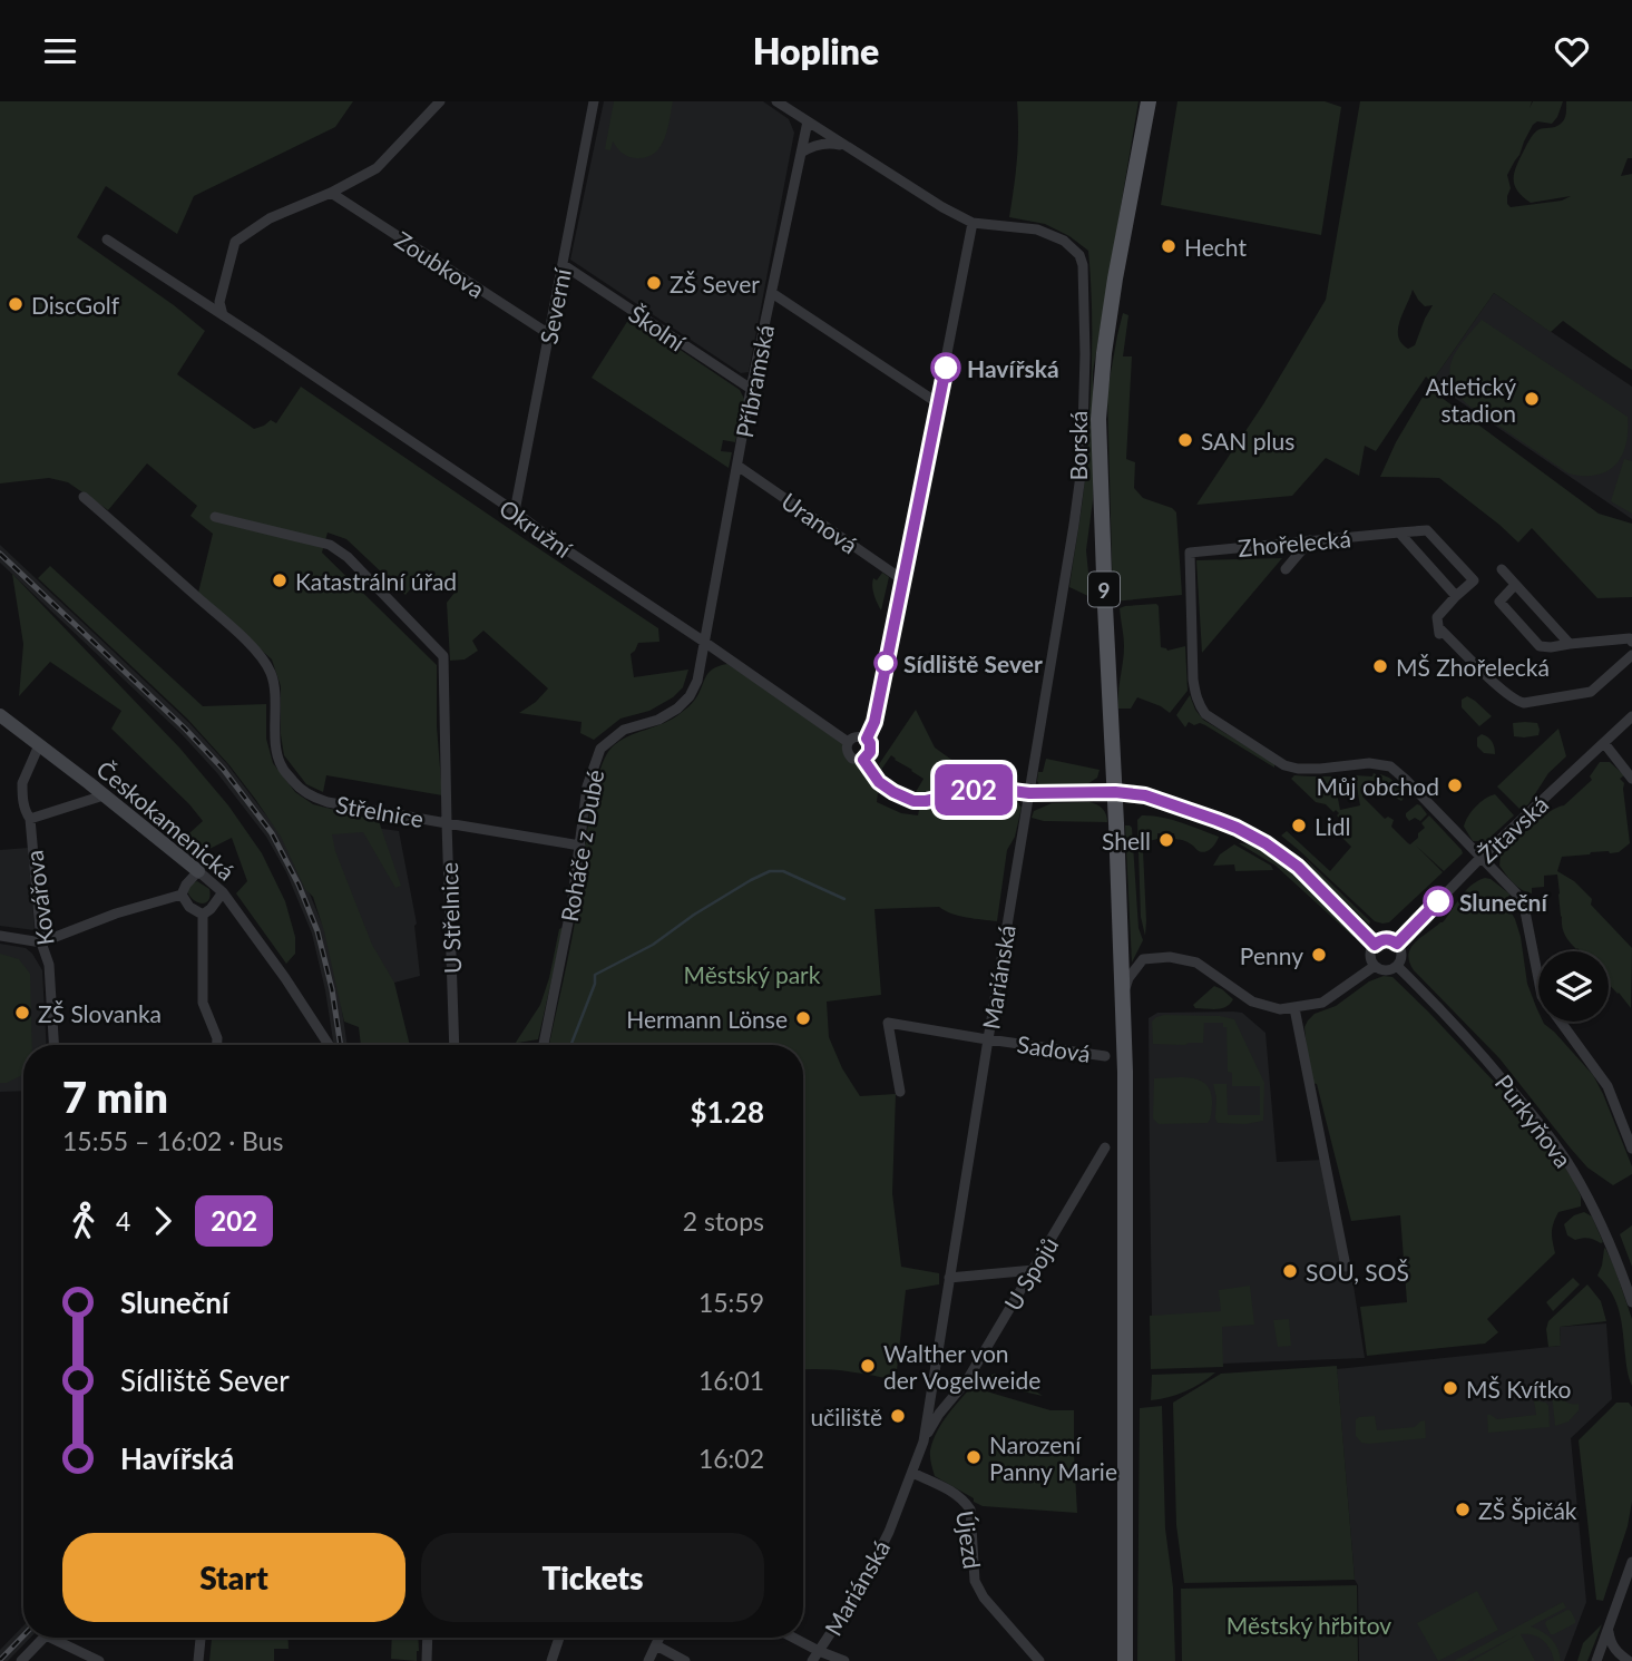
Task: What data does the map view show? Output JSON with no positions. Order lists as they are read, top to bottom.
{
  "streets": {
    "main road": ["Borská", "9"],
    "street": [
      "Zoubkova",
      "Severní",
      "Školní",
      "Příbramská",
      "Uranová",
      "Okružní",
      "Zhořelecká",
      "Střelnice",
      "Českokamenická",
      "Žitavská",
      "Roháče z Dubé",
      "Kovářova",
      "U Střelnice",
      "Mariánská",
      "Sadová",
      "Purkyňova",
      "U Spojů",
      "Újezd"
    ]
  },
  "crossings": [
    ["Zoubkova", "Severní"],
    ["Severní", "Školní"],
    ["Severní", "Okružní"],
    ["Školní", "Příbramská"],
    ["Příbramská", "Uranová"],
    ["Příbramská", "Okružní"],
    ["Příbramská", "Roháče z Dubé"],
    ["Borská", "Okružní"],
    ["Borská", "9"],
    ["Okružní", "9"],
    ["Okružní", "Roháče z Dubé"],
    ["Okružní", "Mariánská"],
    ["Zhořelecká", "Žitavská"],
    ["Střelnice", "U Střelnice"],
    ["Českokamenická", "Kovářova"],
    ["Žitavská", "Purkyňova"],
    ["Mariánská", "Sadová"],
    ["Mariánská", "U Spojů"],
    ["Mariánská", "Újezd"]
  ],
  "parks": ["Městský park", "Městský hřbitov"],
  "places": [
    "Hecht",
    "ZŠ Sever",
    "DiscGolf",
    "Havířská",
    "Atletický stadion",
    "SAN plus",
    "Katastrální úřad",
    "Sídliště Sever",
    "MŠ Zhořelecká",
    "Můj obchod",
    "Lidl",
    "Shell",
    "Sluneční",
    "Penny",
    "ZŠ Slovanka",
    "Hermann Lönse",
    "SOU, SOŠ",
    "Walther von der Vogelweide",
    "MŠ Kvítko",
    "učiliště",
    "Narození Panny Marie",
    "ZŠ Špičák"
  ],
  "lines": ["bus line 202"],
  "page": {
    "header": "Hopline",
    "on_map": "202",
    "heading": ["7 min", "15:55 – 16:02 · Bus", "$1.28"],
    "legs": ["4", "202", "2 stops"],
    "list": [
      {
        "name": "Sluneční",
        "value": "15:59"
      },
      {
        "name": "Sídliště Sever",
        "value": "16:01"
      },
      {
        "name": "Havířská",
        "value": "16:02"
      }
    ],
    "buttons": ["Start", "Tickets"]
  }
}
